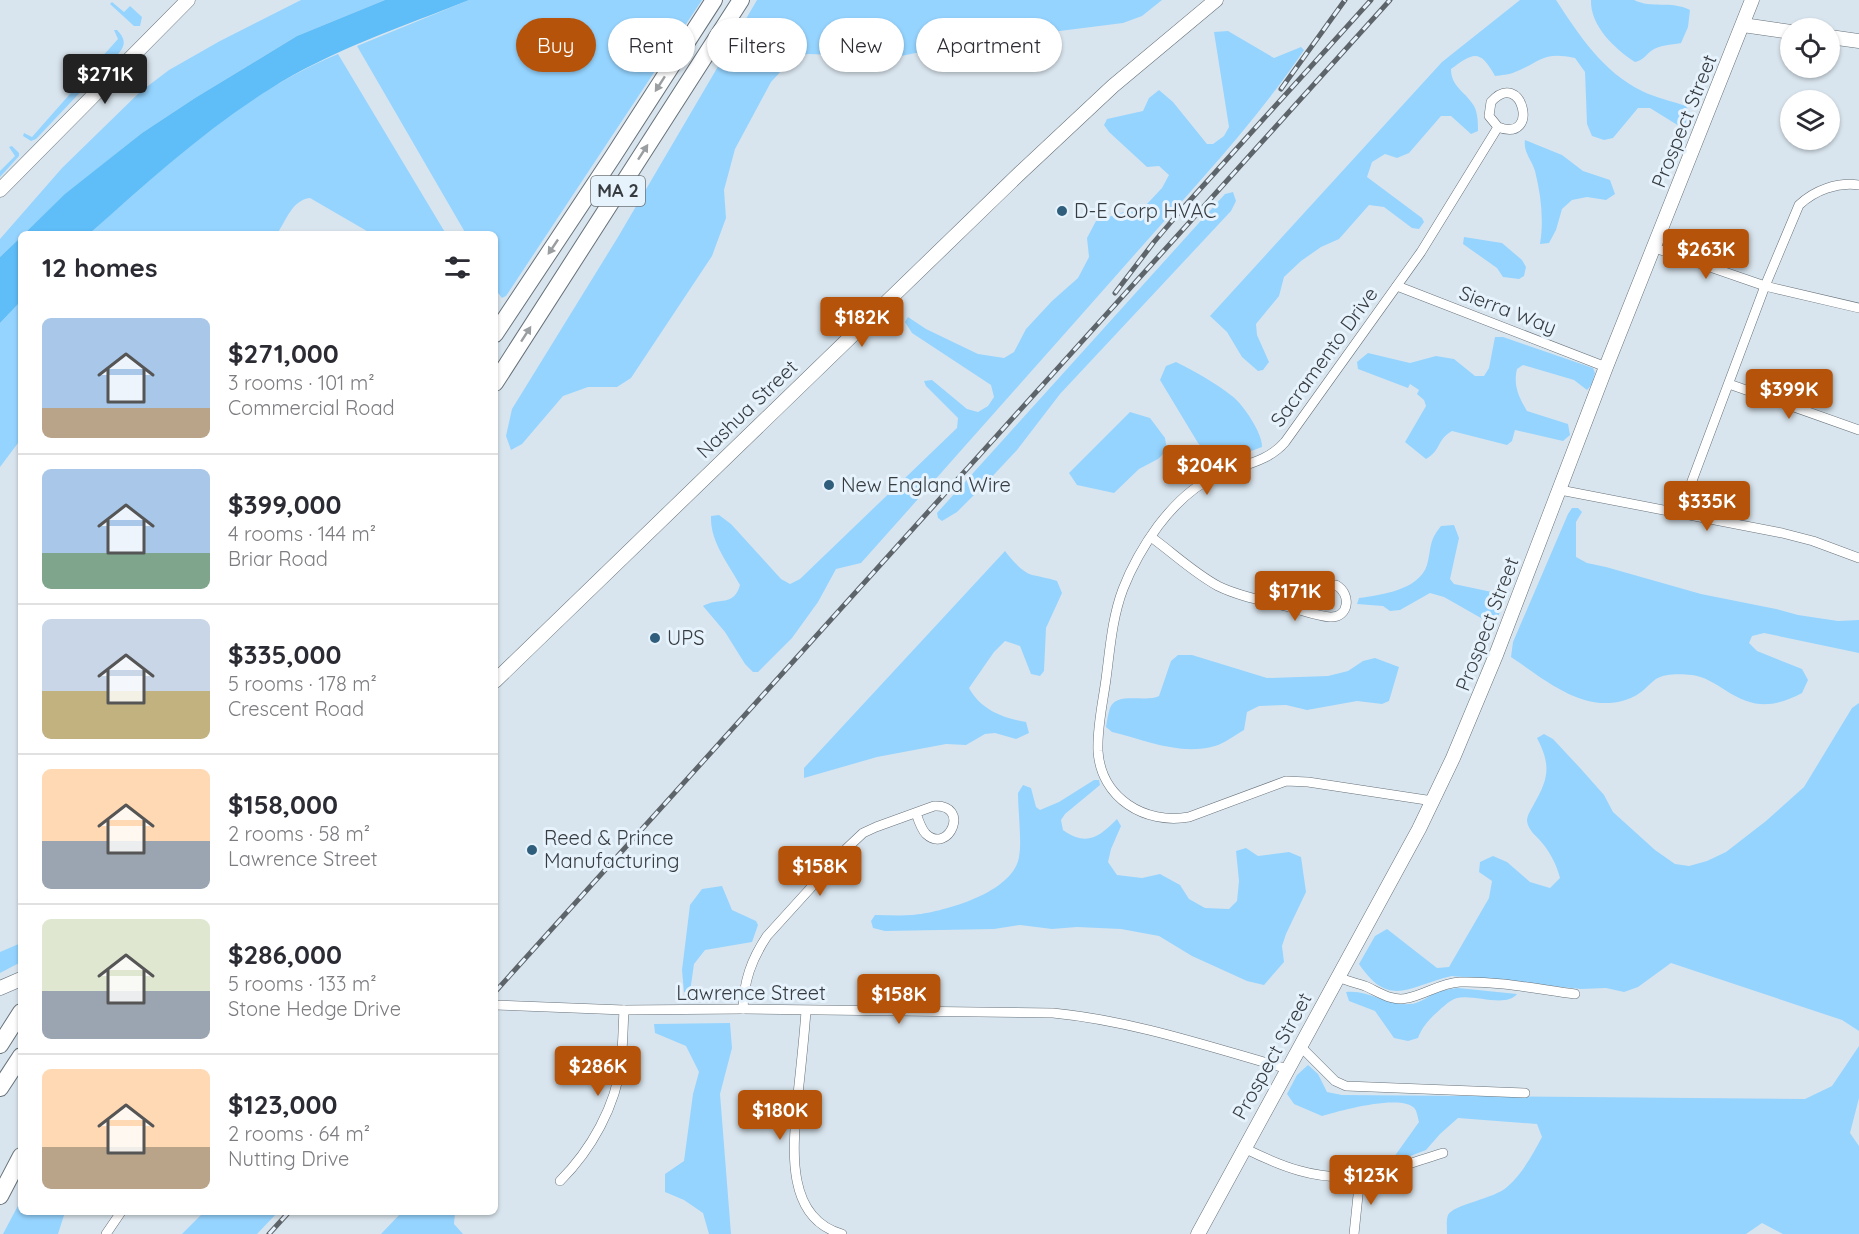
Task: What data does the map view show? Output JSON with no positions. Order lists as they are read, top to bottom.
{
  "streets": {
    "highway": ["MA 2"],
    "main road": ["Prospect Street", "Nashua Street"],
    "street": ["Sierra Way", "Sacramento Drive", "Lawrence Street"]
  },
  "crossings": [
    ["Prospect Street", "Sierra Way"],
    ["Prospect Street", "Sacramento Drive"],
    ["Prospect Street", "Lawrence Street"],
    ["Sierra Way", "Sacramento Drive"]
  ],
  "places": [
    "D-E Corp HVAC",
    "New England Wire",
    "UPS",
    "Reed & Prince Manufacturing"
  ],
  "page": {
    "chip": [
      "Buy",
      "Rent",
      "Filters",
      "New",
      "Apartment"
    ],
    "price": [
      "$271K",
      "$263K",
      "$182K",
      "$399K",
      "$204K",
      "$335K",
      "$171K",
      "$158K",
      "$158K",
      "$286K",
      "$180K",
      "$123K"
    ],
    "heading": "12 homes",
    "list": [
      {
        "name": "$271,000",
        "note": "3 rooms · 101 m² · Commercial Road"
      },
      {
        "name": "$399,000",
        "note": "4 rooms · 144 m² · Briar Road"
      },
      {
        "name": "$335,000",
        "note": "5 rooms · 178 m² · Crescent Road"
      },
      {
        "name": "$158,000",
        "note": "2 rooms · 58 m² · Lawrence Street"
      },
      {
        "name": "$286,000",
        "note": "5 rooms · 133 m² · Stone Hedge Drive"
      },
      {
        "name": "$123,000",
        "note": "2 rooms · 64 m² · Nutting Drive"
      }
    ]
  }
}
